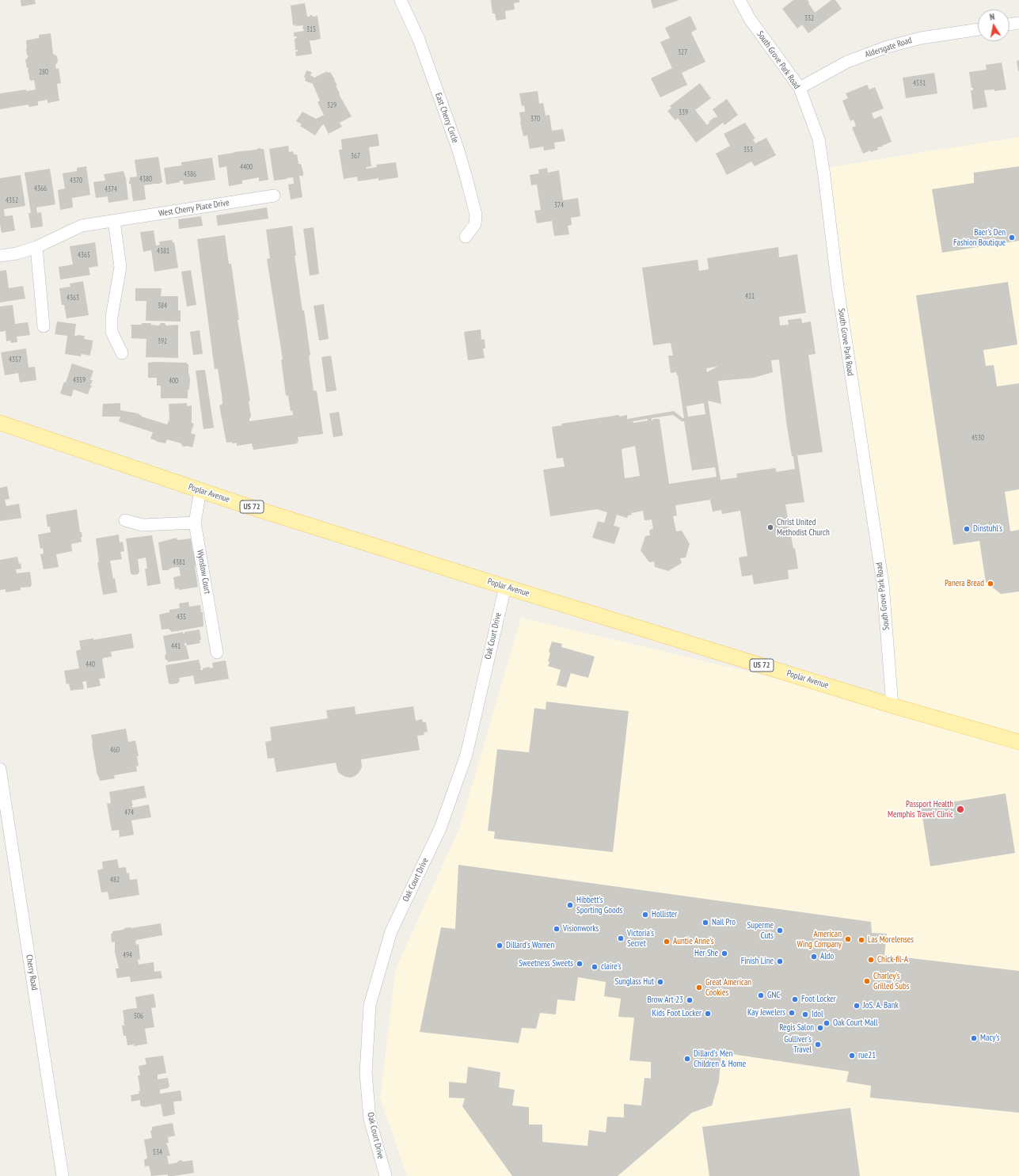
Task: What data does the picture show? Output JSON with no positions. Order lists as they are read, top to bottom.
{
  "streets": {
    "main road": ["Poplar Avenue", "US 72"],
    "street": [
      "Aldersgate Road",
      "South Grove Park Road",
      "East Cherry Circle",
      "West Cherry Place Drive",
      "Wynslow Court",
      "Oak Court Drive",
      "Cherry Road"
    ]
  },
  "crossings": [
    ["Aldersgate Road", "South Grove Park Road"],
    ["South Grove Park Road", "Poplar Avenue"],
    ["Poplar Avenue", "Wynslow Court"],
    ["Poplar Avenue", "Oak Court Drive"]
  ],
  "places": [
    "Baer's Den Fashion Boutique",
    "Christ United Methodist Church",
    "Dinstuhl's",
    "Panera Bread",
    "Passport Health Memphis Travel Clinic",
    "Hibbett's Sporting Goods",
    "Hollister",
    "Nail Pro",
    "Visionworks",
    "Superme Cuts",
    "Victoria's Secret",
    "American Wing Company",
    "Las Morelenses",
    "Auntie Anne's",
    "Dillard's Women",
    "Her She",
    "Aldo",
    "Chick-fil-A",
    "Finish Line",
    "Sweetness Sweets",
    "claire's",
    "Charley's Grilled Subs",
    "Sunglass Hut",
    "Great American Cookies",
    "GNC",
    "Foot Locker",
    "Brow Art 23",
    "JoS. A. Bank",
    "Kay Jewelers",
    "Kids Foot Locker",
    "Idol",
    "Oak Court Mall",
    "Regis Salon",
    "Macy's",
    "Gulliver's Travel",
    "rue21",
    "Dillard's Men Children & Home"
  ],
  "house_numbers": [
    "332",
    "315",
    "327",
    "280",
    "4531",
    "329",
    "339",
    "370",
    "353",
    "367",
    "4400",
    "4386",
    "4380",
    "4370",
    "4366",
    "4374",
    "4352",
    "374",
    "4381",
    "4365",
    "411",
    "4363",
    "384",
    "392",
    "4357",
    "4359",
    "400",
    "4530",
    "4381",
    "435",
    "441",
    "440",
    "460",
    "474",
    "482",
    "494",
    "506",
    "534"
  ],
  "north": "top"
}
